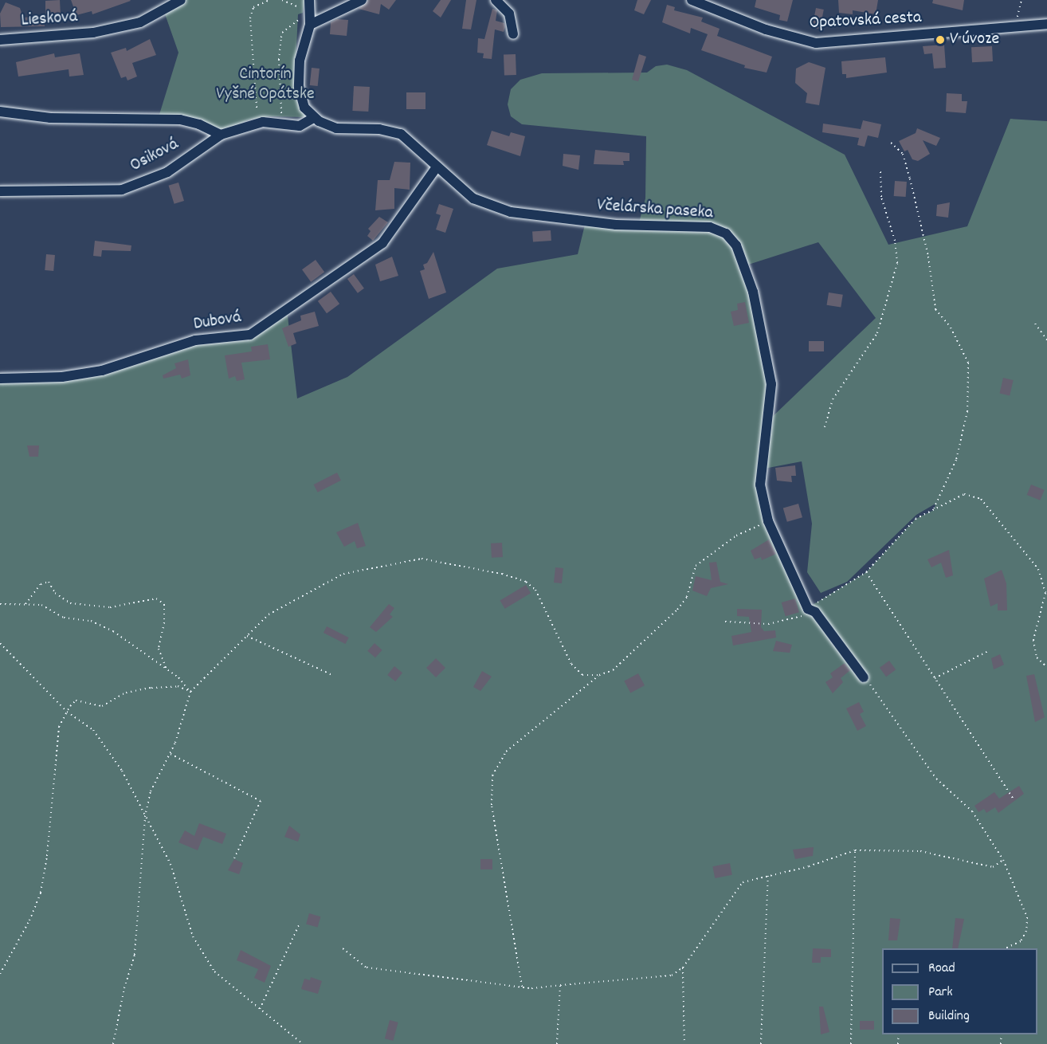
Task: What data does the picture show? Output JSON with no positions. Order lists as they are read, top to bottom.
{
  "streets": {
    "street": [
      "Liesková",
      "Opatovská cesta",
      "Osiková",
      "Včelárska paseka",
      "Dubová"
    ]
  },
  "crossings": [
    ["Osiková", "Včelárska paseka"],
    ["Včelárska paseka", "Dubová"]
  ],
  "parks": ["Cintorín Vyšné Opátske"],
  "places": ["V úvoze"],
  "legend": ["Road", "Park", "Building"]
}
